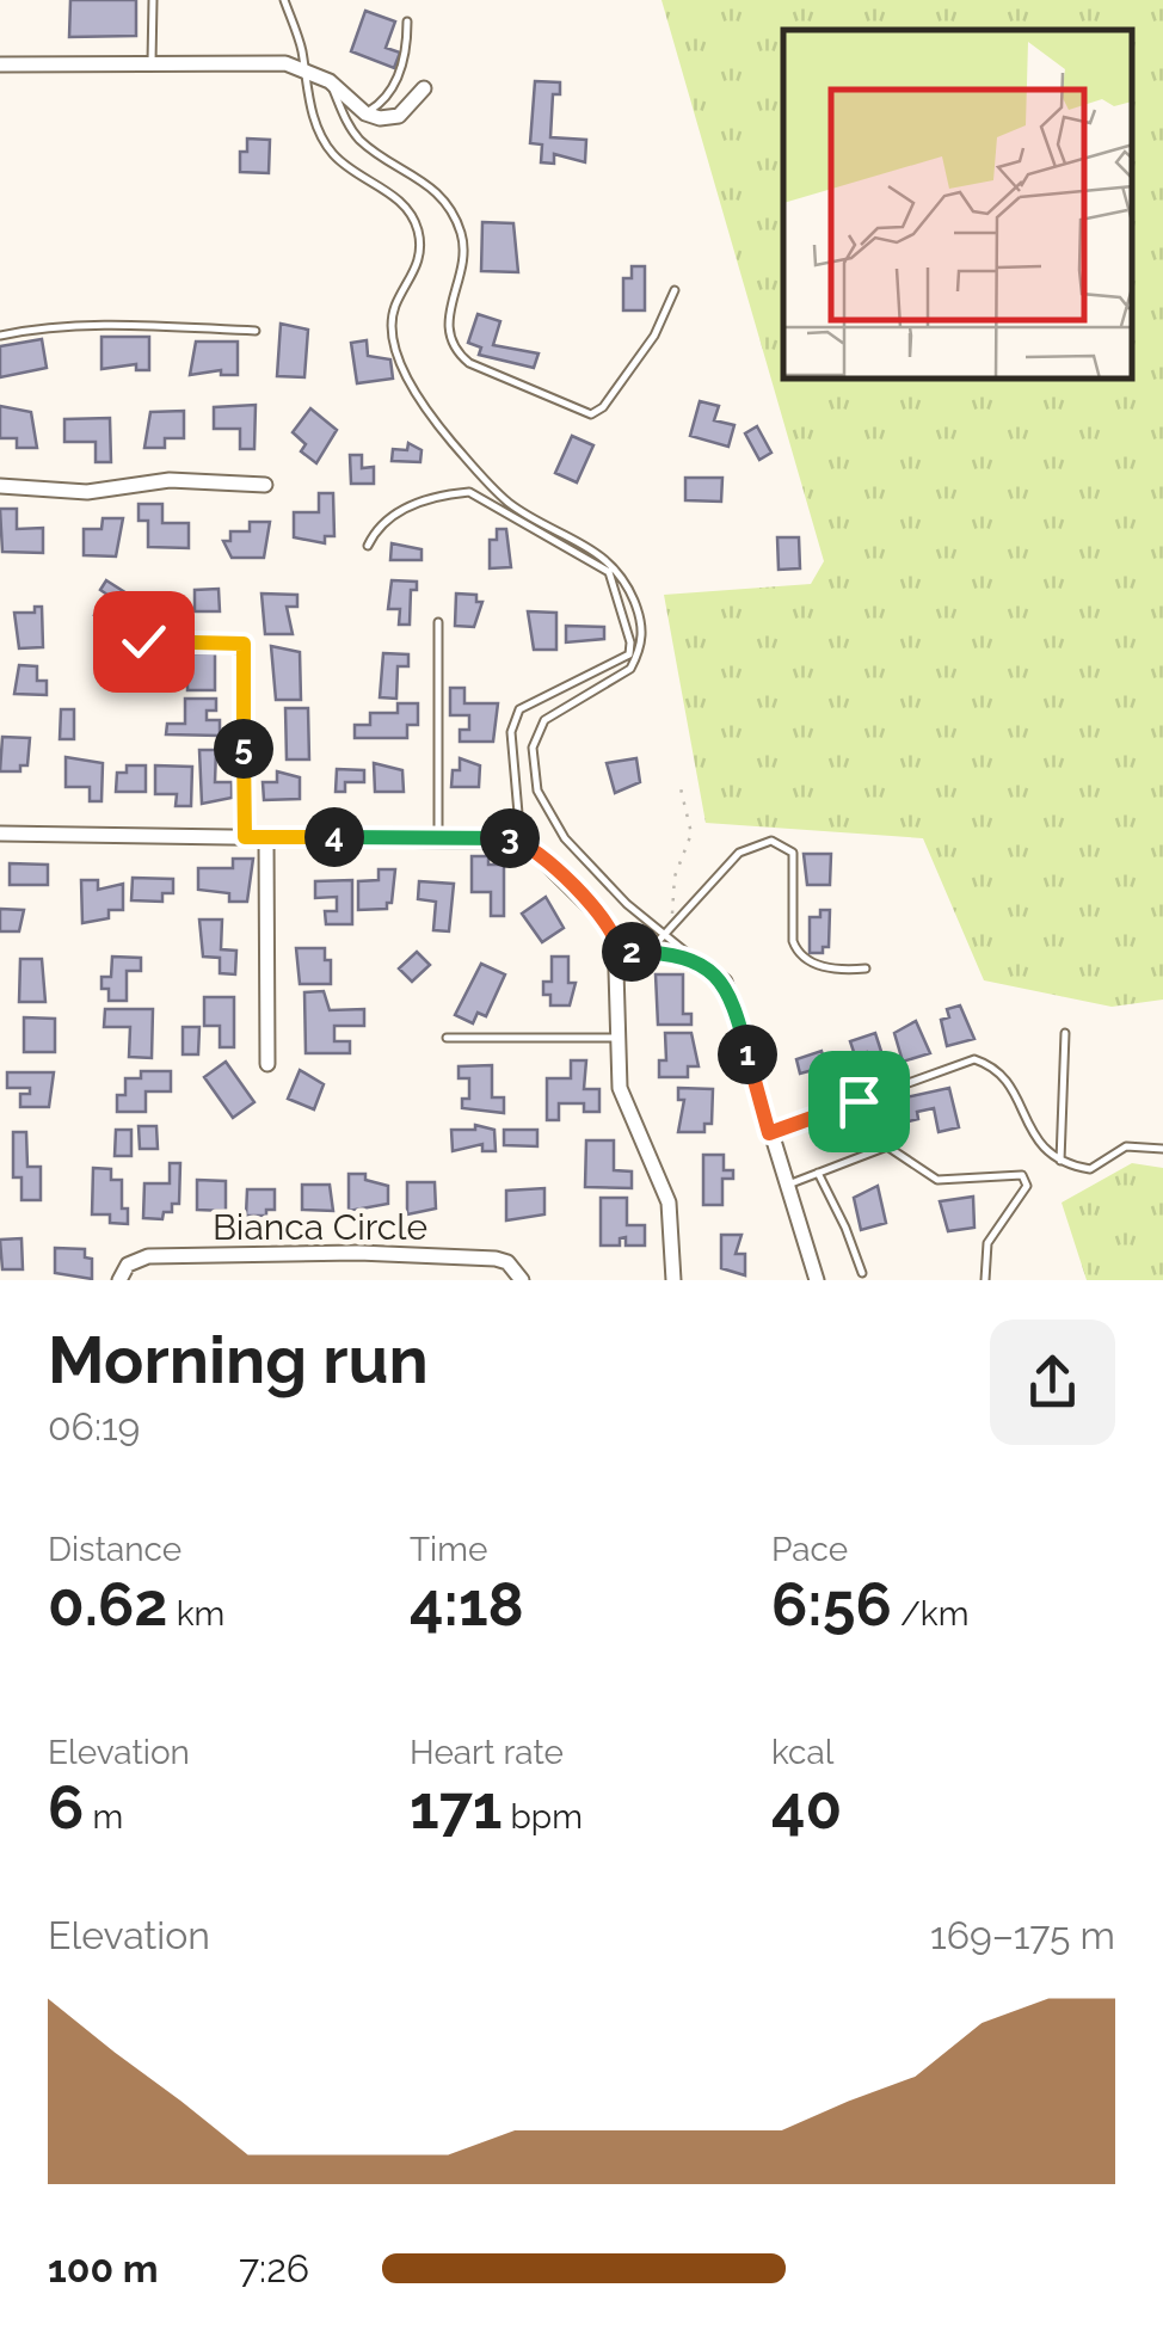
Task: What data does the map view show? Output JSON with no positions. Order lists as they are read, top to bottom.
{
  "streets": {
    "street": ["Bianca Circle"]
  },
  "page": {
    "pins": [
      "5",
      "4",
      "3",
      "2",
      "1"
    ],
    "heading": ["Morning run", "06:19"],
    "stats": [
      ["Distance", "0.62 km"],
      ["Time", "4:18"],
      ["Pace", "6:56 /km"],
      ["Elevation", "6 m"],
      ["Heart rate", "171 bpm"],
      ["kcal", "40"]
    ],
    "chart": ["Elevation", "169–175 m"],
    "list": [
      {
        "name": "100 m",
        "note": "7:26"
      }
    ]
  }
}
